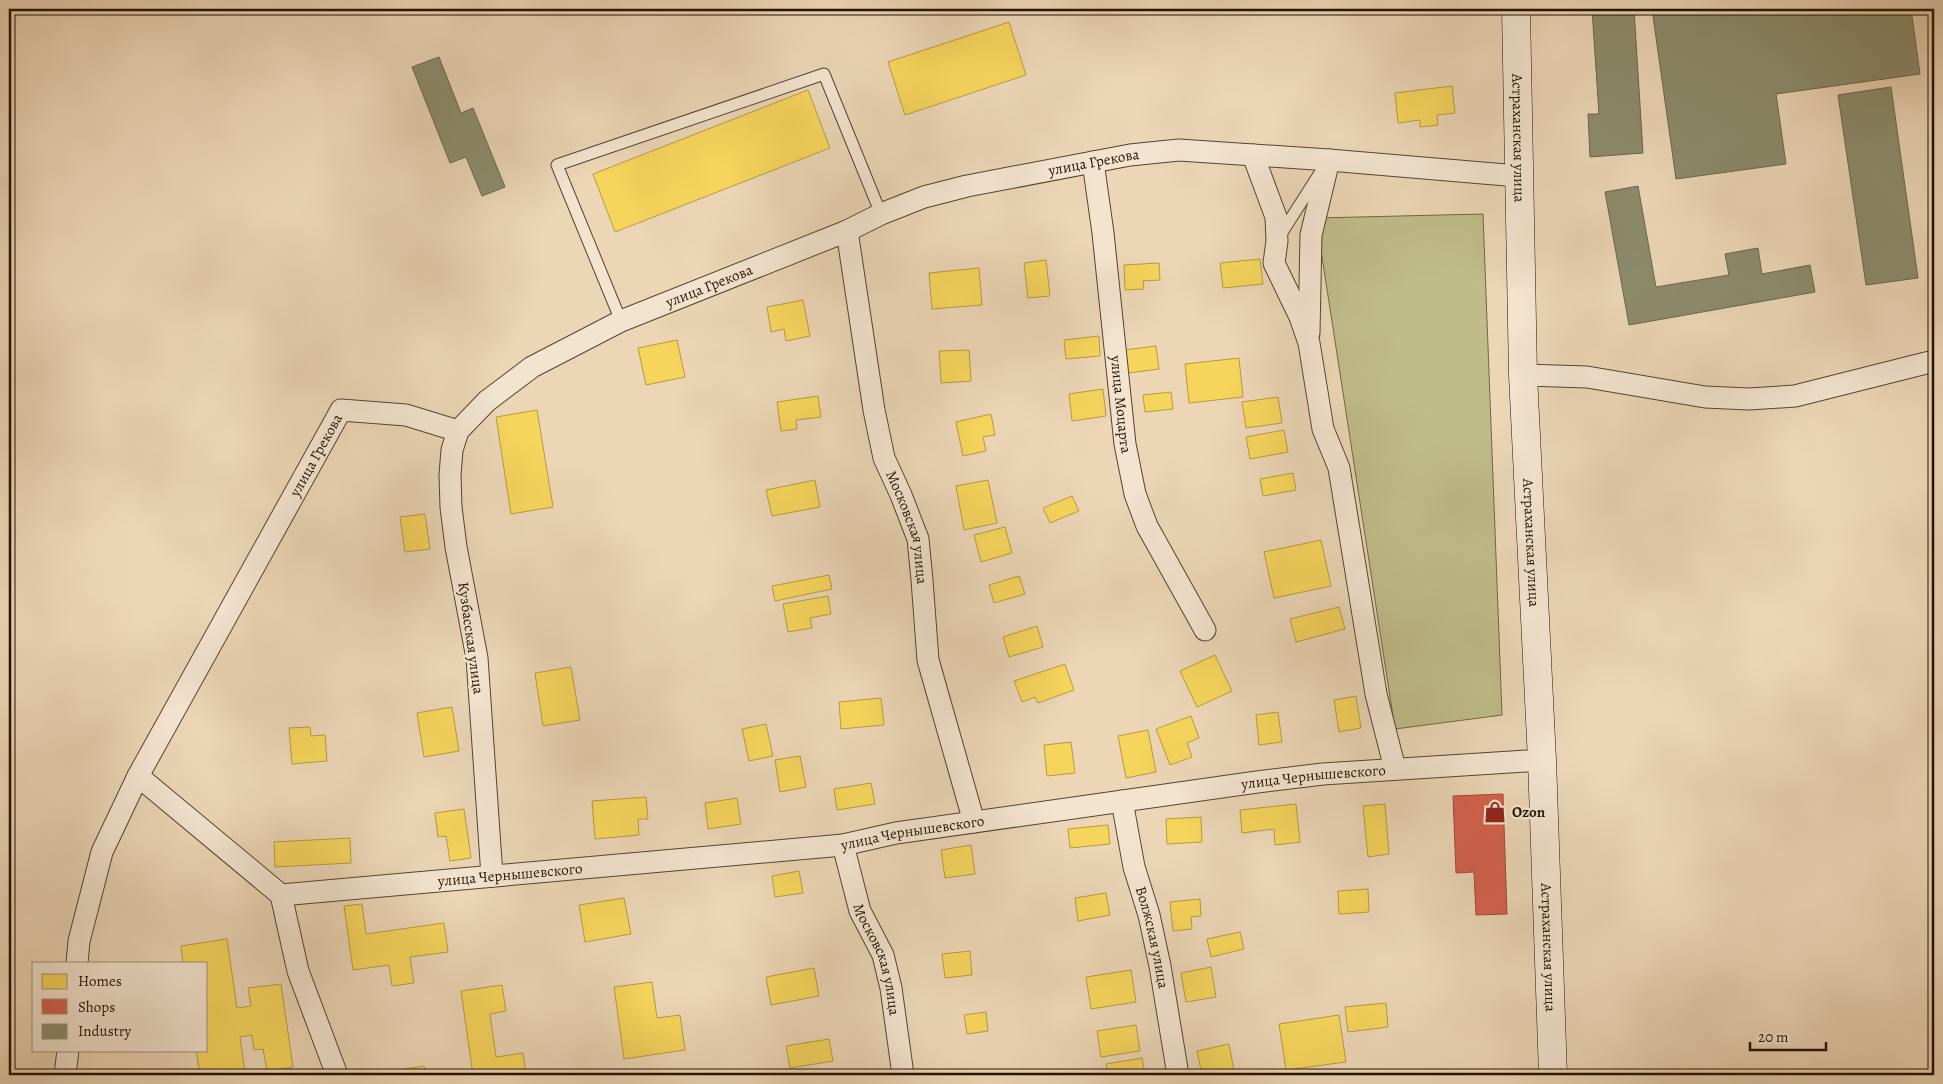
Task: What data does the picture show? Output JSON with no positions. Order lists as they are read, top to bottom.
{
  "streets": {
    "main road": ["Астраханская улица"],
    "street": [
      "улица Грекова",
      "улица Моцарта",
      "Московская улица",
      "Кузбасская улица",
      "улица Чернышевского",
      "Волжская улица"
    ]
  },
  "crossings": [
    ["Астраханская улица", "улица Грекова"],
    ["Астраханская улица", "улица Чернышевского"],
    ["улица Грекова", "улица Моцарта"],
    ["улица Грекова", "Московская улица"],
    ["улица Грекова", "Кузбасская улица"],
    ["Московская улица", "улица Чернышевского"],
    ["Кузбасская улица", "улица Чернышевского"],
    ["улица Чернышевского", "Волжская улица"]
  ],
  "places": {
    "shop": ["Ozon"]
  },
  "legend": ["Homes", "Shops", "Industry"],
  "scale_bar": "20 m"
}
